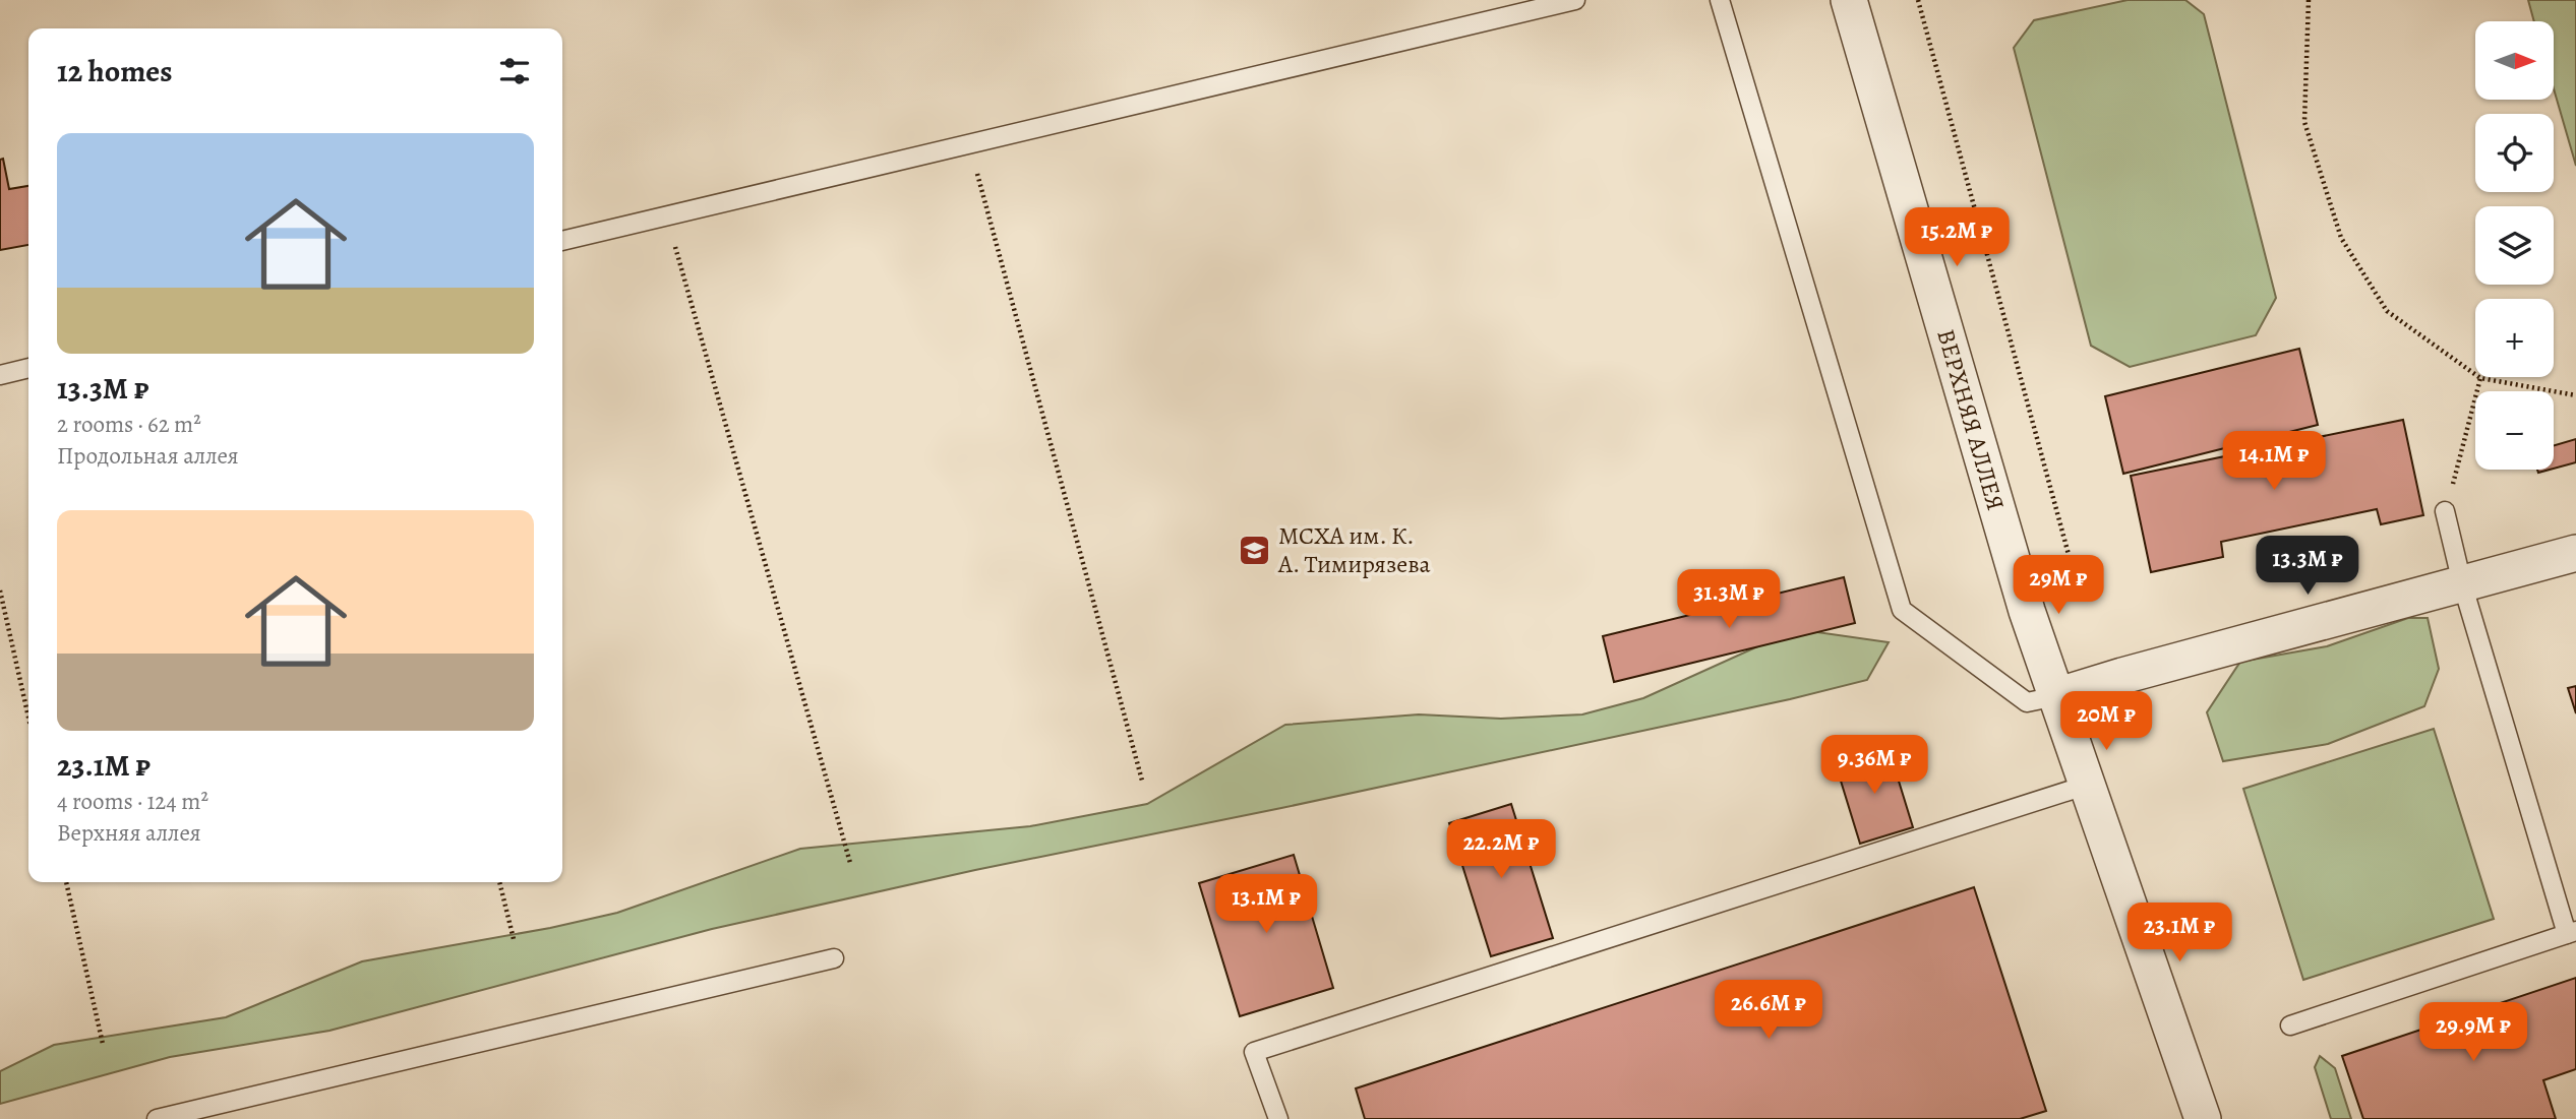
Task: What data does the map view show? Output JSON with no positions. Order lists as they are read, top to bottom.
{
  "streets": {
    "street": ["ВЕРХНЯЯ АЛЛЕЯ"]
  },
  "places": {
    "school or university": ["МСХА им. К. А. Тимирязева"]
  },
  "north": "right",
  "page": {
    "map_buttons": ["+", "−"],
    "heading": "12 homes",
    "list": [
      {
        "name": "13.3M ₽",
        "note": "2 rooms · 62 m² · Продольная аллея"
      },
      {
        "name": "23.1M ₽",
        "note": "4 rooms · 124 m² · Верхняя аллея"
      }
    ],
    "price": [
      "15.2M ₽",
      "14.1M ₽",
      "13.3M ₽",
      "29M ₽",
      "31.3M ₽",
      "20M ₽",
      "9.36M ₽",
      "22.2M ₽",
      "13.1M ₽",
      "23.1M ₽",
      "26.6M ₽",
      "29.9M ₽"
    ]
  }
}
